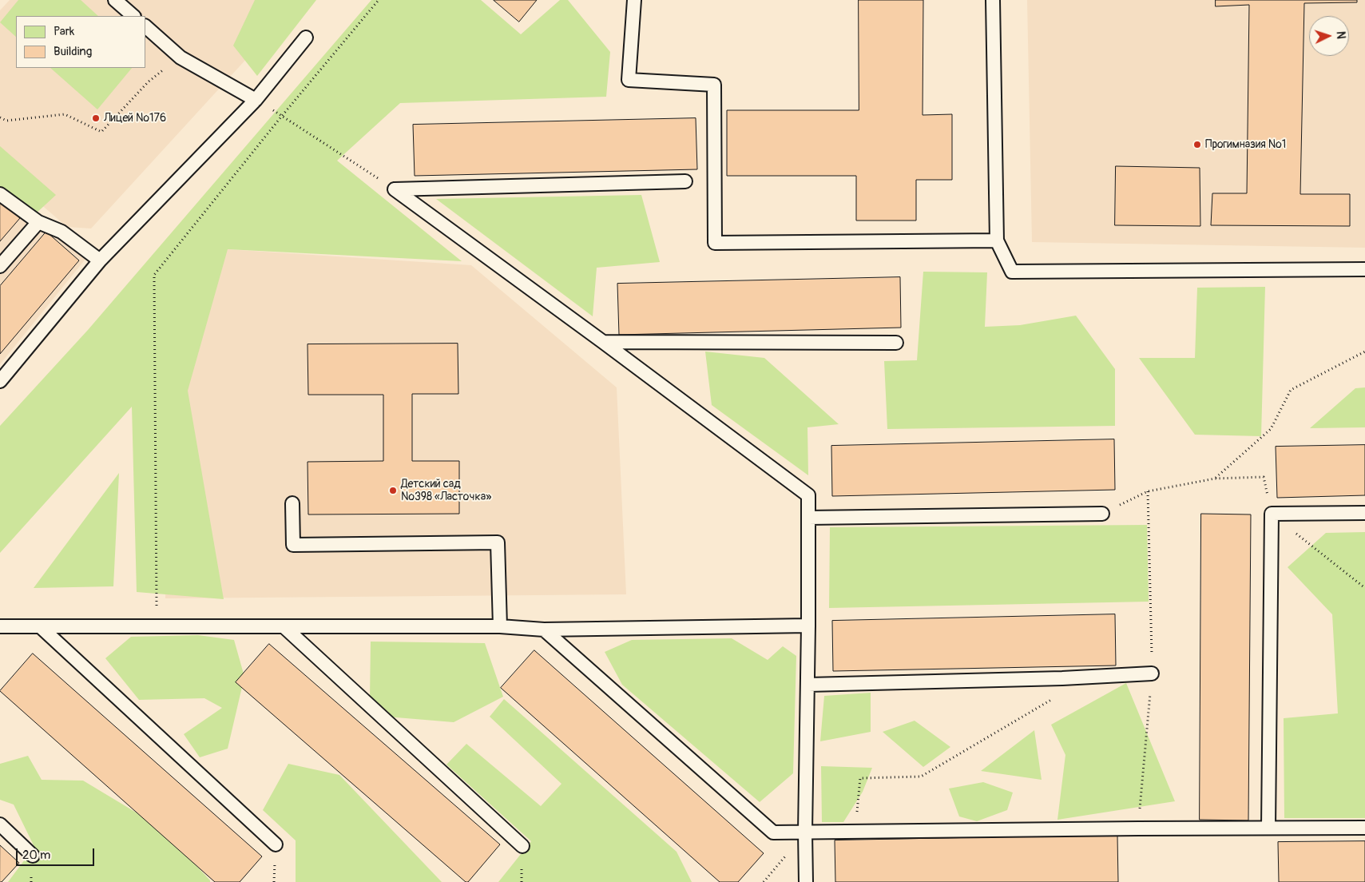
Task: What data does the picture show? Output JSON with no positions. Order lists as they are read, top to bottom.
{
  "places": ["Лицей №176", "Прогимназия №1", "Детский сад №398 «Ласточка»"],
  "legend": ["Park", "Building"],
  "scale_bar": "20 m",
  "north": "right"
}
